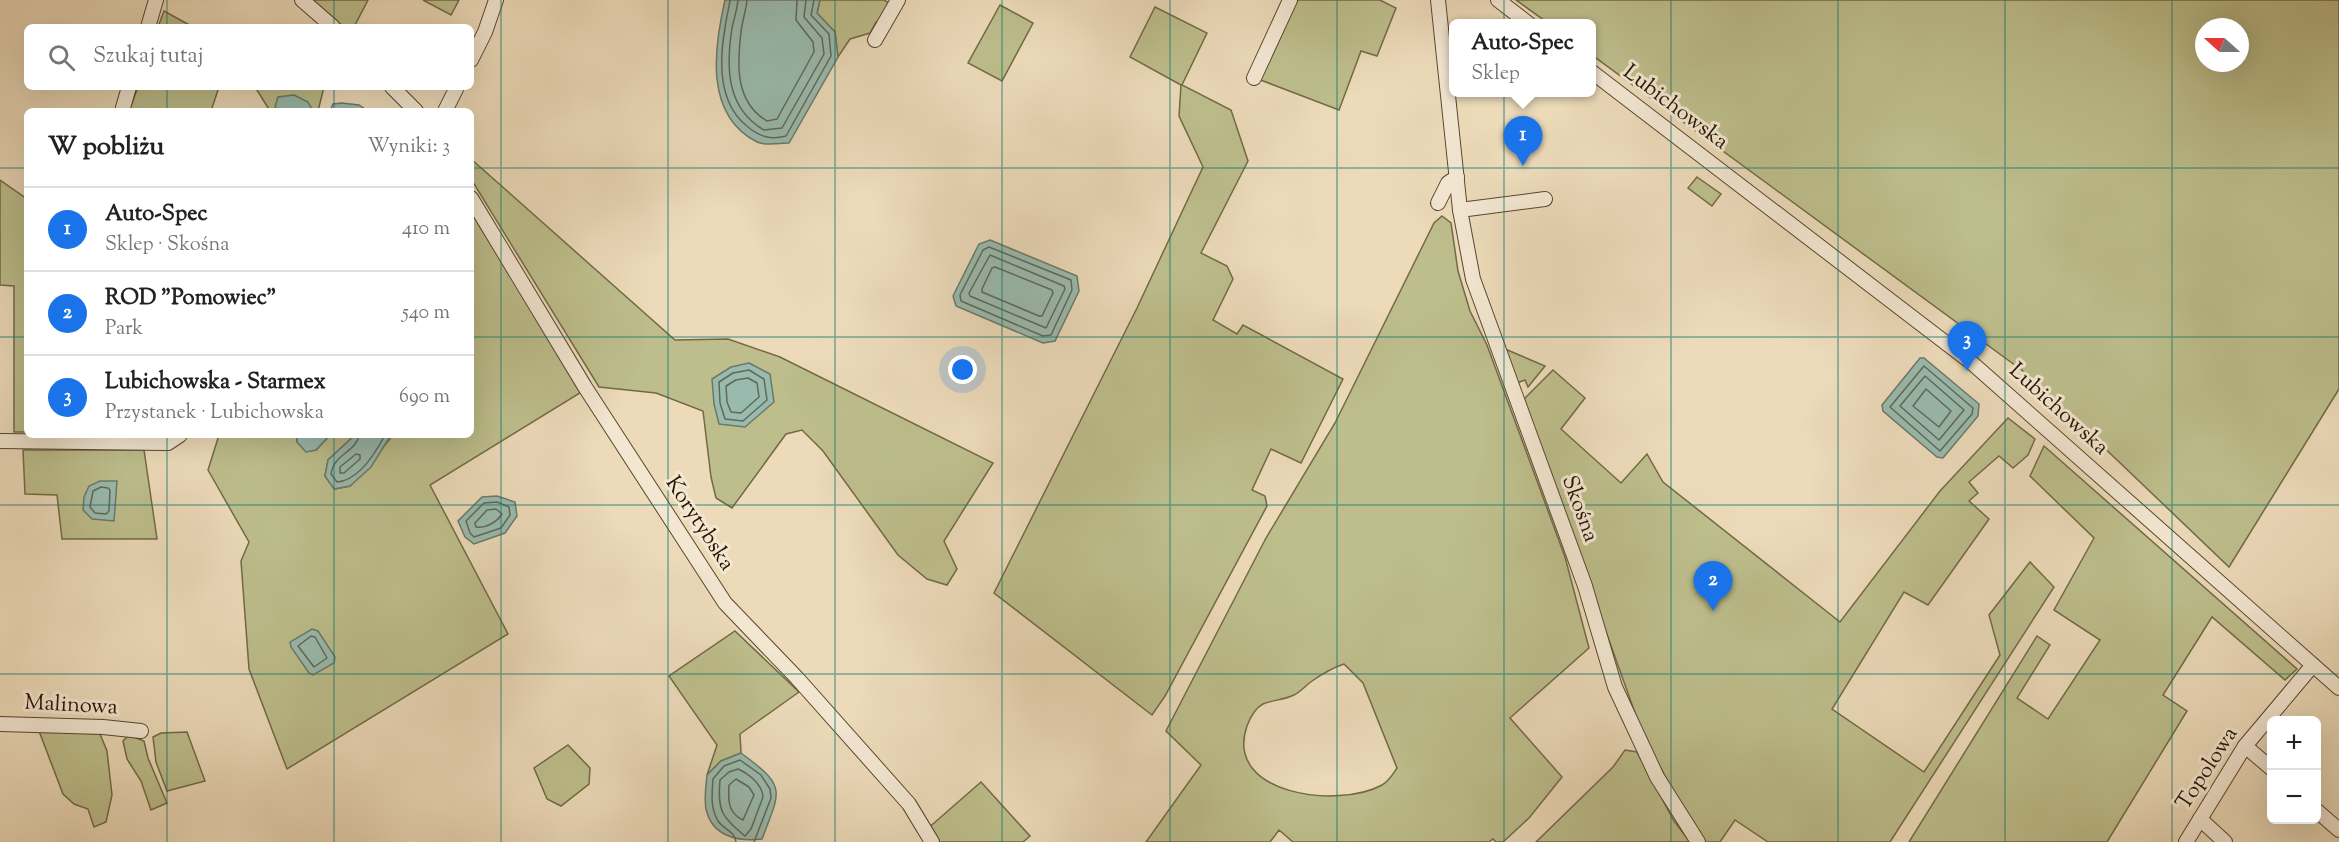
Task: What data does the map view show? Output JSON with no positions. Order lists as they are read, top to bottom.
{
  "streets": {
    "street": [
      "Lubichowska",
      "Skośna",
      "Korytybska",
      "Malinowa",
      "Topolowa"
    ]
  },
  "crossings": [
    ["Lubichowska", "Topolowa"]
  ],
  "north": "left",
  "page": {
    "popup": ["Auto-Spec", "Sklep"],
    "search": "Szukaj tutaj",
    "heading": ["W pobliżu", "Wyniki: 3"],
    "pins": ["1", "3", "2"],
    "list": [
      {
        "mark": "1",
        "name": "Auto-Spec",
        "note": "Sklep · Skośna",
        "value": "410 m"
      },
      {
        "mark": "2",
        "name": "ROD \"Pomowiec\"",
        "note": "Park",
        "value": "540 m"
      },
      {
        "mark": "3",
        "name": "Lubichowska - Starmex",
        "note": "Przystanek · Lubichowska",
        "value": "690 m"
      }
    ],
    "map_buttons": ["+", "−"]
  }
}
